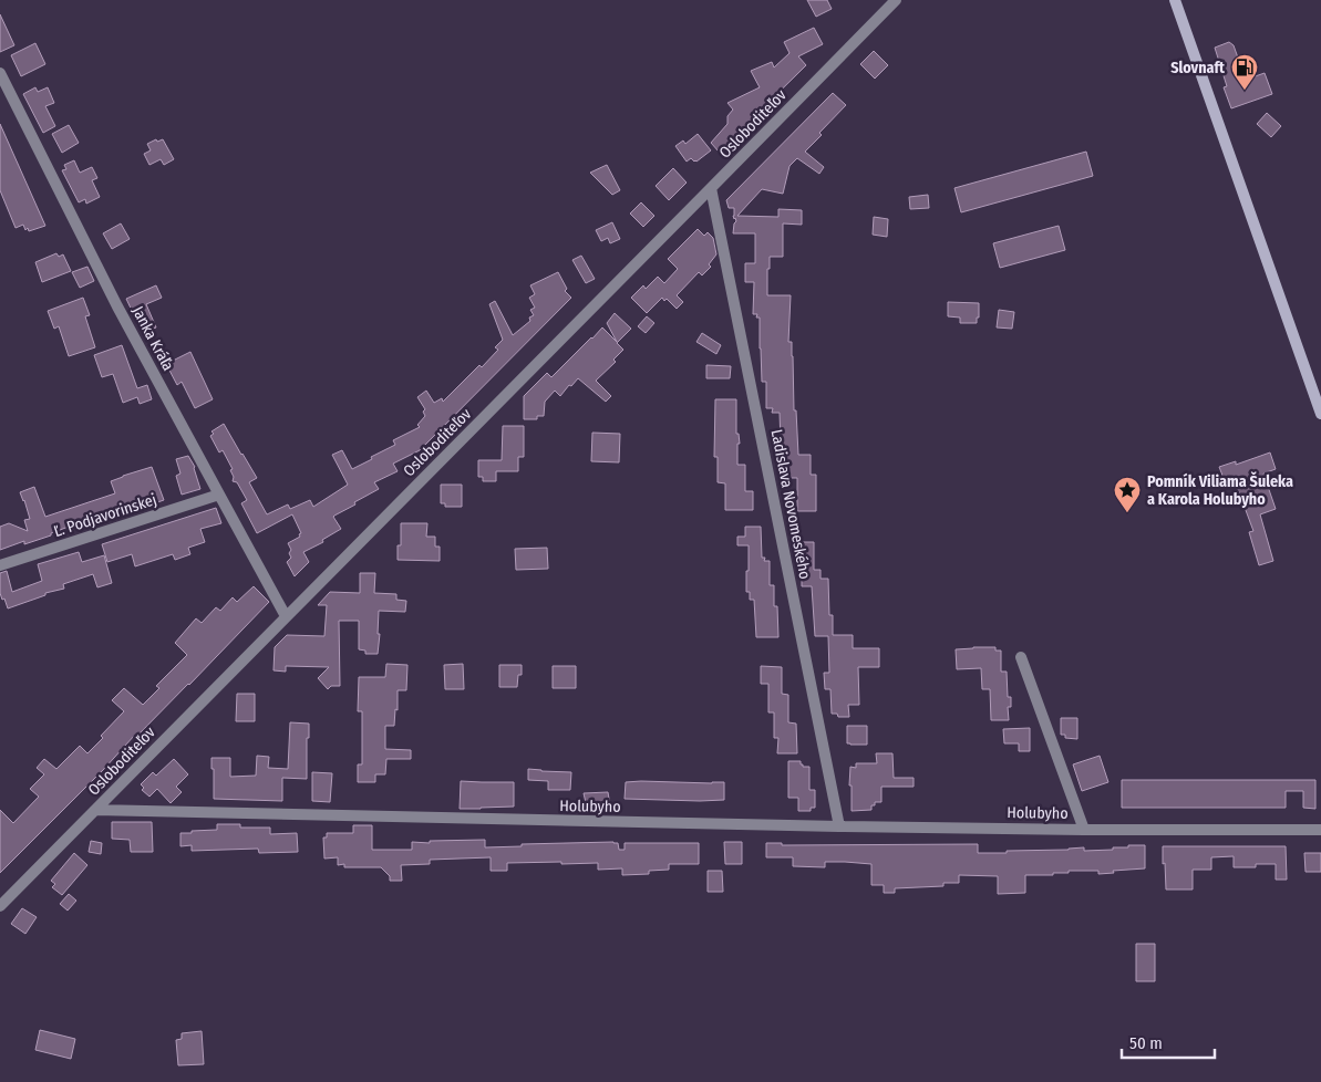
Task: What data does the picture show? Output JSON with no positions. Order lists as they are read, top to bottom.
{
  "streets": {
    "street": [
      "Osloboditeľov",
      "Janka Kráľa",
      "Ladislava Novomeského",
      "Ľ. Podjavorinskej",
      "Holubyho"
    ]
  },
  "crossings": [
    ["Osloboditeľov", "Janka Kráľa"],
    ["Osloboditeľov", "Ladislava Novomeského"],
    ["Osloboditeľov", "Holubyho"],
    ["Janka Kráľa", "Ľ. Podjavorinskej"],
    ["Ladislava Novomeského", "Holubyho"]
  ],
  "places": {
    "fuel station": ["Slovnaft"],
    "place": ["Pomník Viliama Šuleka a Karola Holubyho"]
  },
  "scale_bar": "50 m"
}
